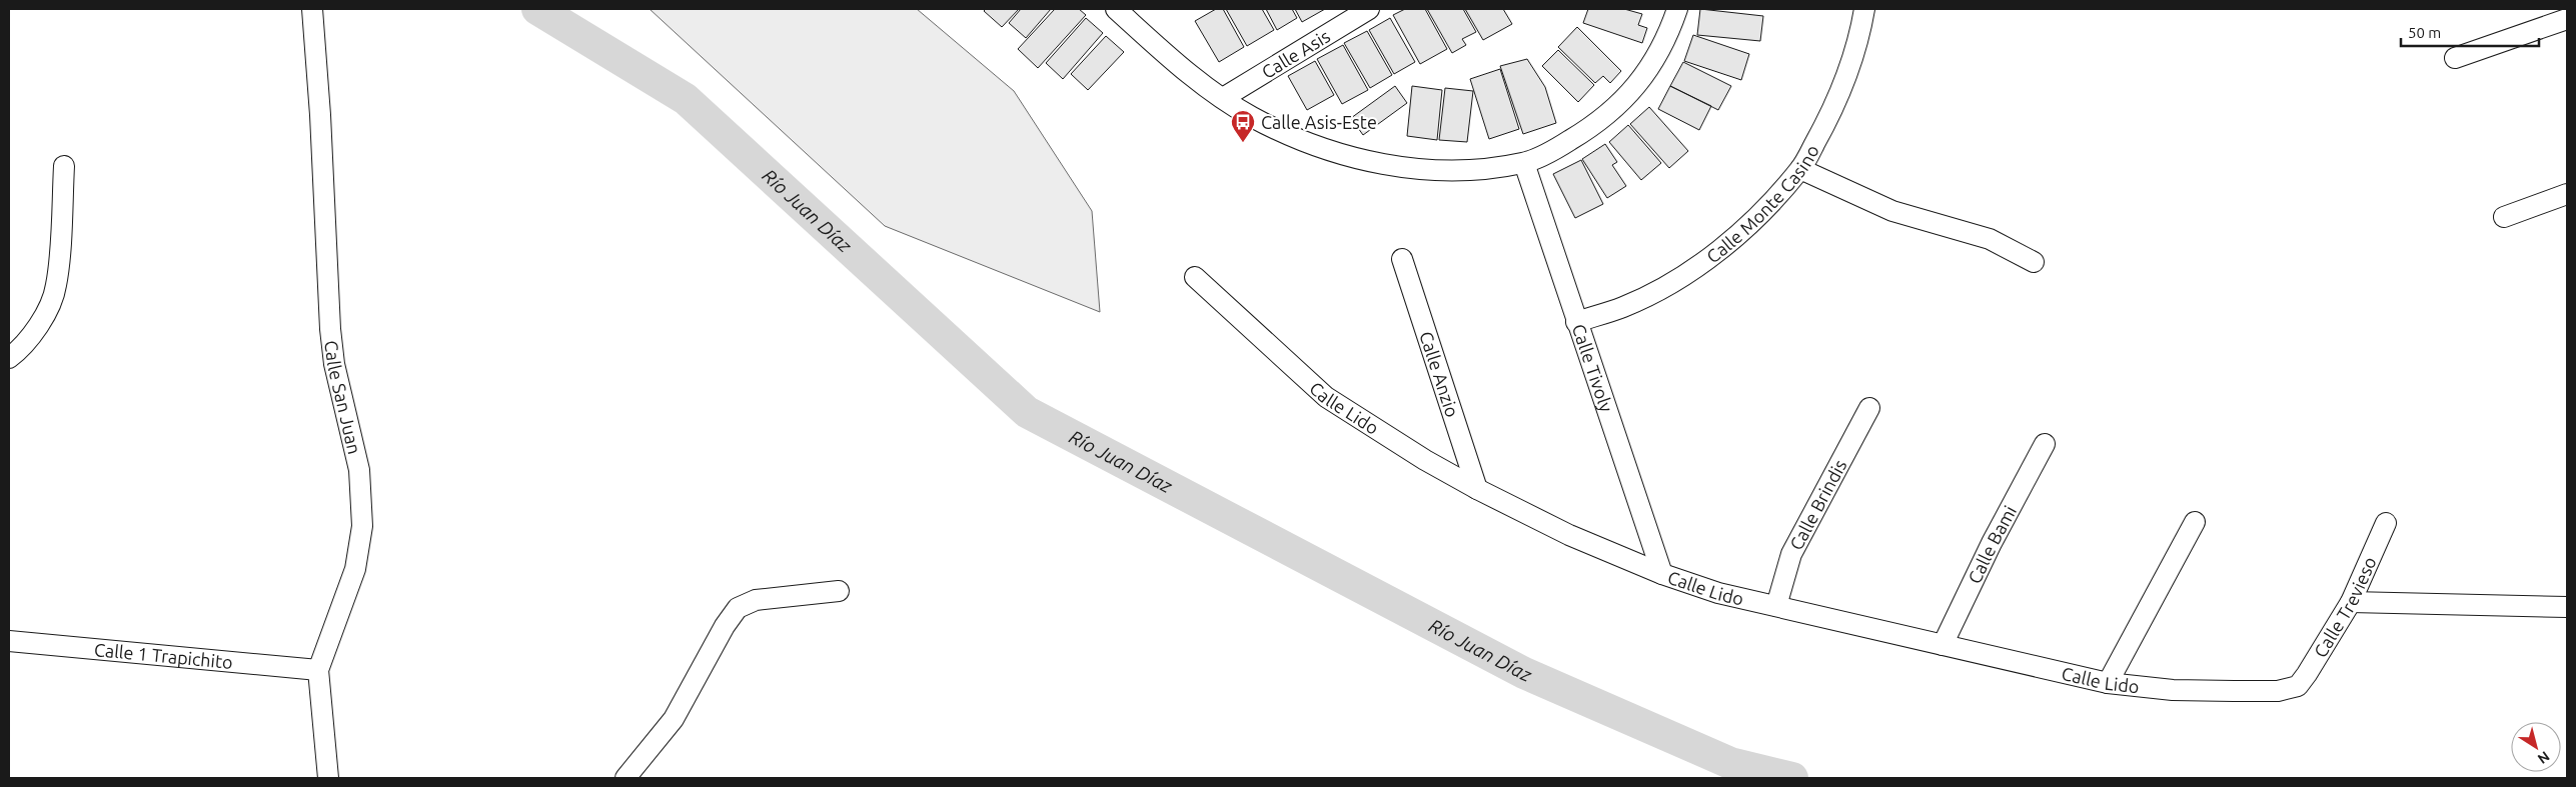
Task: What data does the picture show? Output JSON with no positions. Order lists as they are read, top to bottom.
{
  "streets": {
    "street": [
      "Calle Asis",
      "Calle Monte Casino",
      "Calle Tivoly",
      "Calle Anzio",
      "Calle San Juan",
      "Calle Lido",
      "Calle Brindis",
      "Calle Bami",
      "Calle Trevieso",
      "Calle 1 Trapichito"
    ]
  },
  "crossings": [
    ["Calle Monte Casino", "Calle Tivoly"],
    ["Calle Tivoly", "Calle Lido"],
    ["Calle Anzio", "Calle Lido"],
    ["Calle San Juan", "Calle 1 Trapichito"],
    ["Calle Lido", "Calle Brindis"],
    ["Calle Lido", "Calle Bami"],
    ["Calle Lido", "Calle Trevieso"]
  ],
  "water": ["Río Juan Díaz"],
  "places": {
    "bus stop": ["Calle Asis-Este"]
  },
  "scale_bar": "50 m",
  "north": "bottom right"
}
